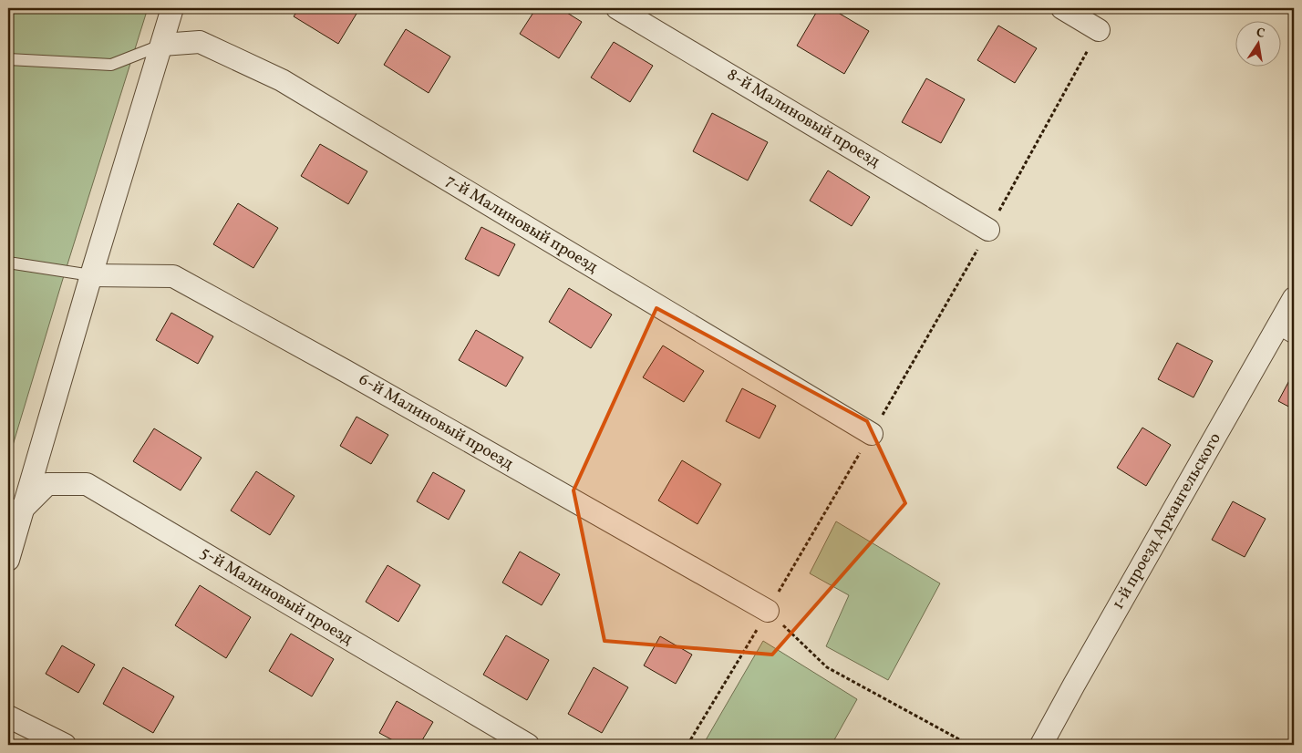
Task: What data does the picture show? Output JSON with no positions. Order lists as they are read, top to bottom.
{
  "streets": {
    "street": [
      "8-й Малиновый проезд",
      "7-й Малиновый проезд",
      "6-й Малиновый проезд",
      "1-й проезд Архангельского",
      "5-й Малиновый проезд"
    ]
  },
  "north": "top"
}
